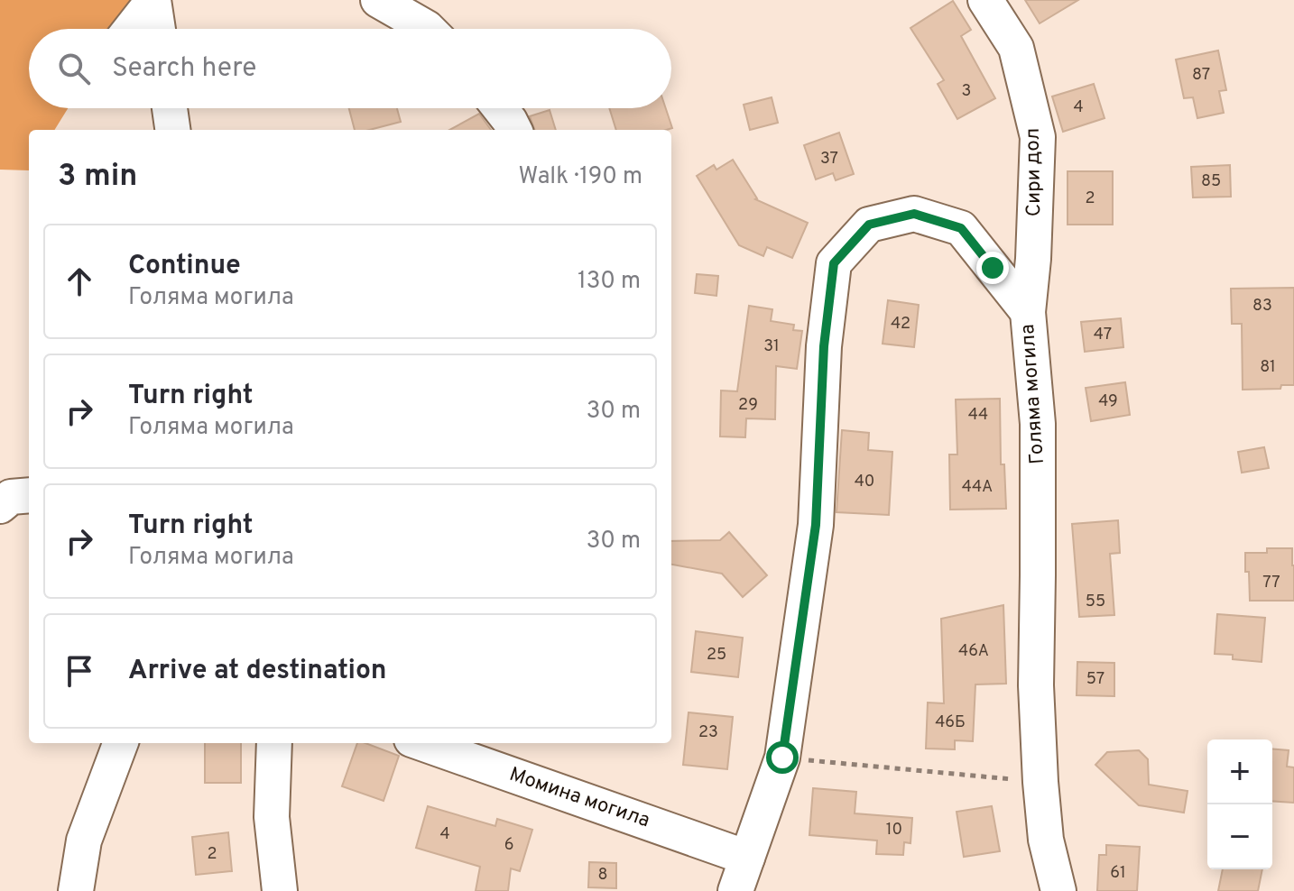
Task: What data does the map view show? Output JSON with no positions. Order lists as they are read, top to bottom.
{
  "streets": {
    "street": ["Сири дол", "Голяма могила", "Момина могила"]
  },
  "crossings": [
    ["Сири дол", "Голяма могила"],
    ["Голяма могила", "Момина могила"]
  ],
  "house_numbers": [
    "87",
    "3",
    "4",
    "37",
    "85",
    "2",
    "83",
    "42",
    "47",
    "31",
    "81",
    "49",
    "29",
    "44",
    "40",
    "44А",
    "77",
    "55",
    "46А",
    "25",
    "57",
    "46Б",
    "23",
    "10",
    "4",
    "6",
    "2",
    "61",
    "8"
  ],
  "page": {
    "search": "Search here",
    "heading": ["3 min", "Walk · 190 m"],
    "list": [
      ["Continue", "Голяма могила", "130 m"],
      ["Turn right", "Голяма могила", "30 m"],
      ["Turn right", "Голяма могила", "30 m"],
      "Arrive at destination"
    ],
    "map_buttons": ["+", "−"]
  }
}
